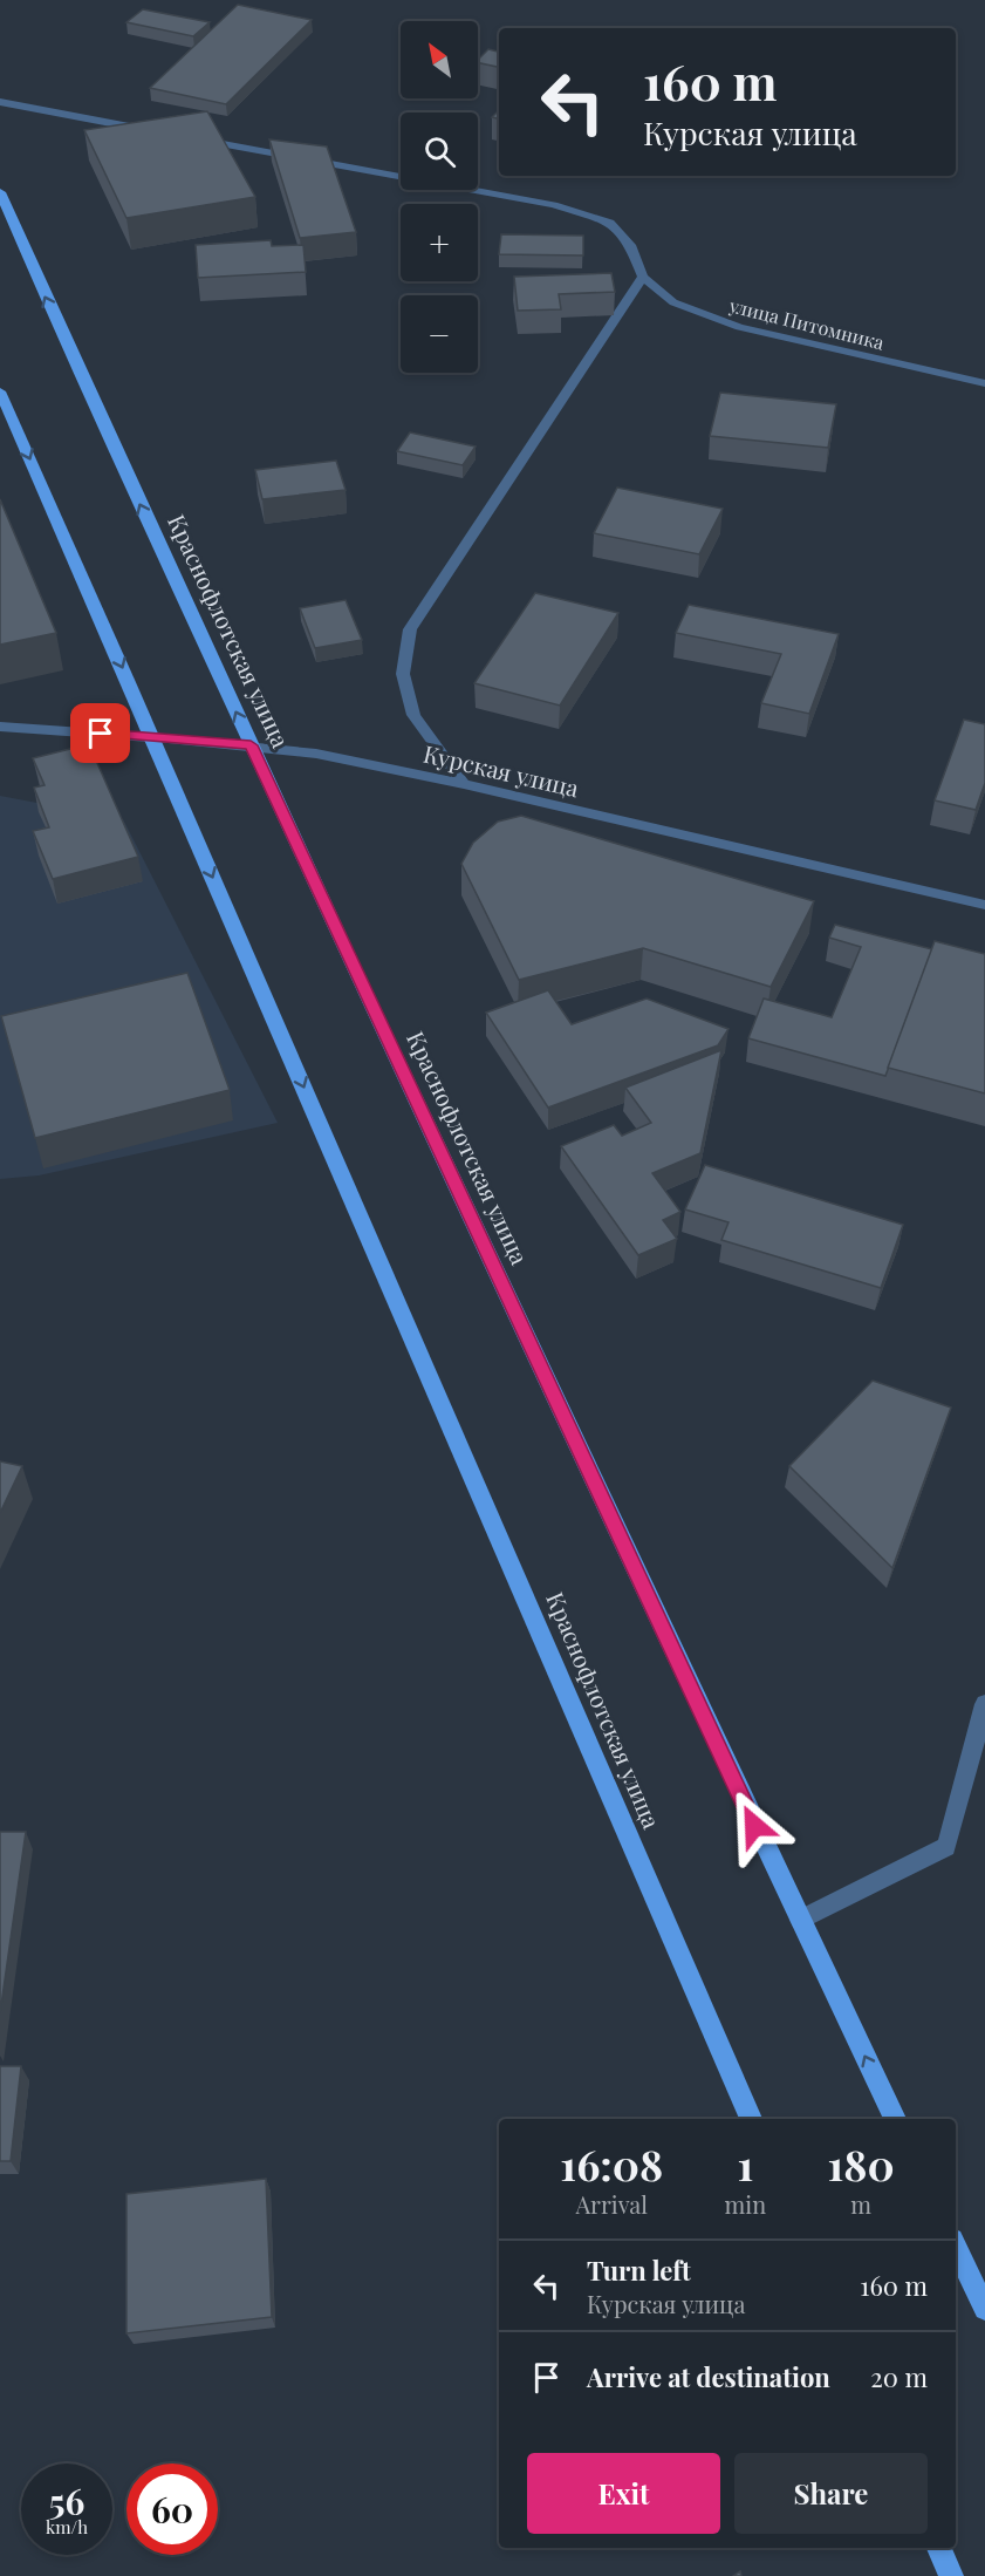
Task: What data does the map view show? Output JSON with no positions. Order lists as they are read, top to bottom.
{
  "streets": {
    "main road": ["Краснофлотская улица"],
    "street": ["улица Питомника", "Курская улица"]
  },
  "crossings": [
    ["Краснофлотская улица", "Курская улица"]
  ],
  "north": "top left",
  "page": {
    "map_buttons": ["+", "−"],
    "turn": ["160 m", "Курская улица"],
    "eta": [
      "16:08",
      "Arrival",
      "1",
      "min",
      "180",
      "m"
    ],
    "list": [
      {
        "name": "Turn left",
        "note": "Курская улица",
        "value": "160 m"
      },
      {
        "name": "Arrive at destination",
        "value": "20 m"
      }
    ],
    "buttons": ["Exit", "Share"],
    "speed": "56 km/h",
    "limit": "60"
  }
}
